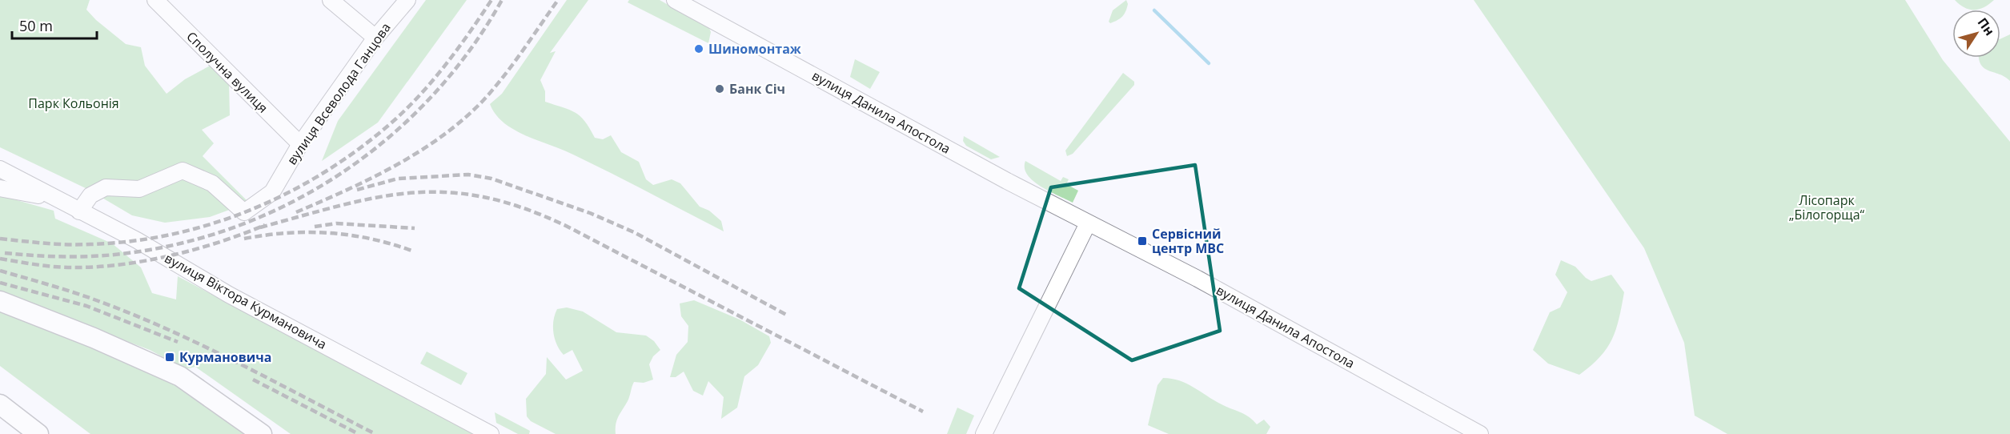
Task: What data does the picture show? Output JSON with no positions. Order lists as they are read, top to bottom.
{
  "streets": {
    "street": [
      "Сполучна вулиця",
      "вулиця Всеволода Ганцова",
      "вулиця Данила Апостола",
      "вулиця Віктора Курмановича"
    ]
  },
  "crossings": [
    ["Сполучна вулиця", "вулиця Всеволода Ганцова"],
    ["вулиця Всеволода Ганцова", "вулиця Віктора Курмановича"]
  ],
  "parks": ["Парк Кольонія", "Лісопарк „Білогорща“"],
  "places": {
    "other": ["Шиномонтаж", "Банк Січ"],
    "transit": ["Сервісний центр МВС", "Курмановича"]
  },
  "scale_bar": "50 m",
  "north": "top right"
}
